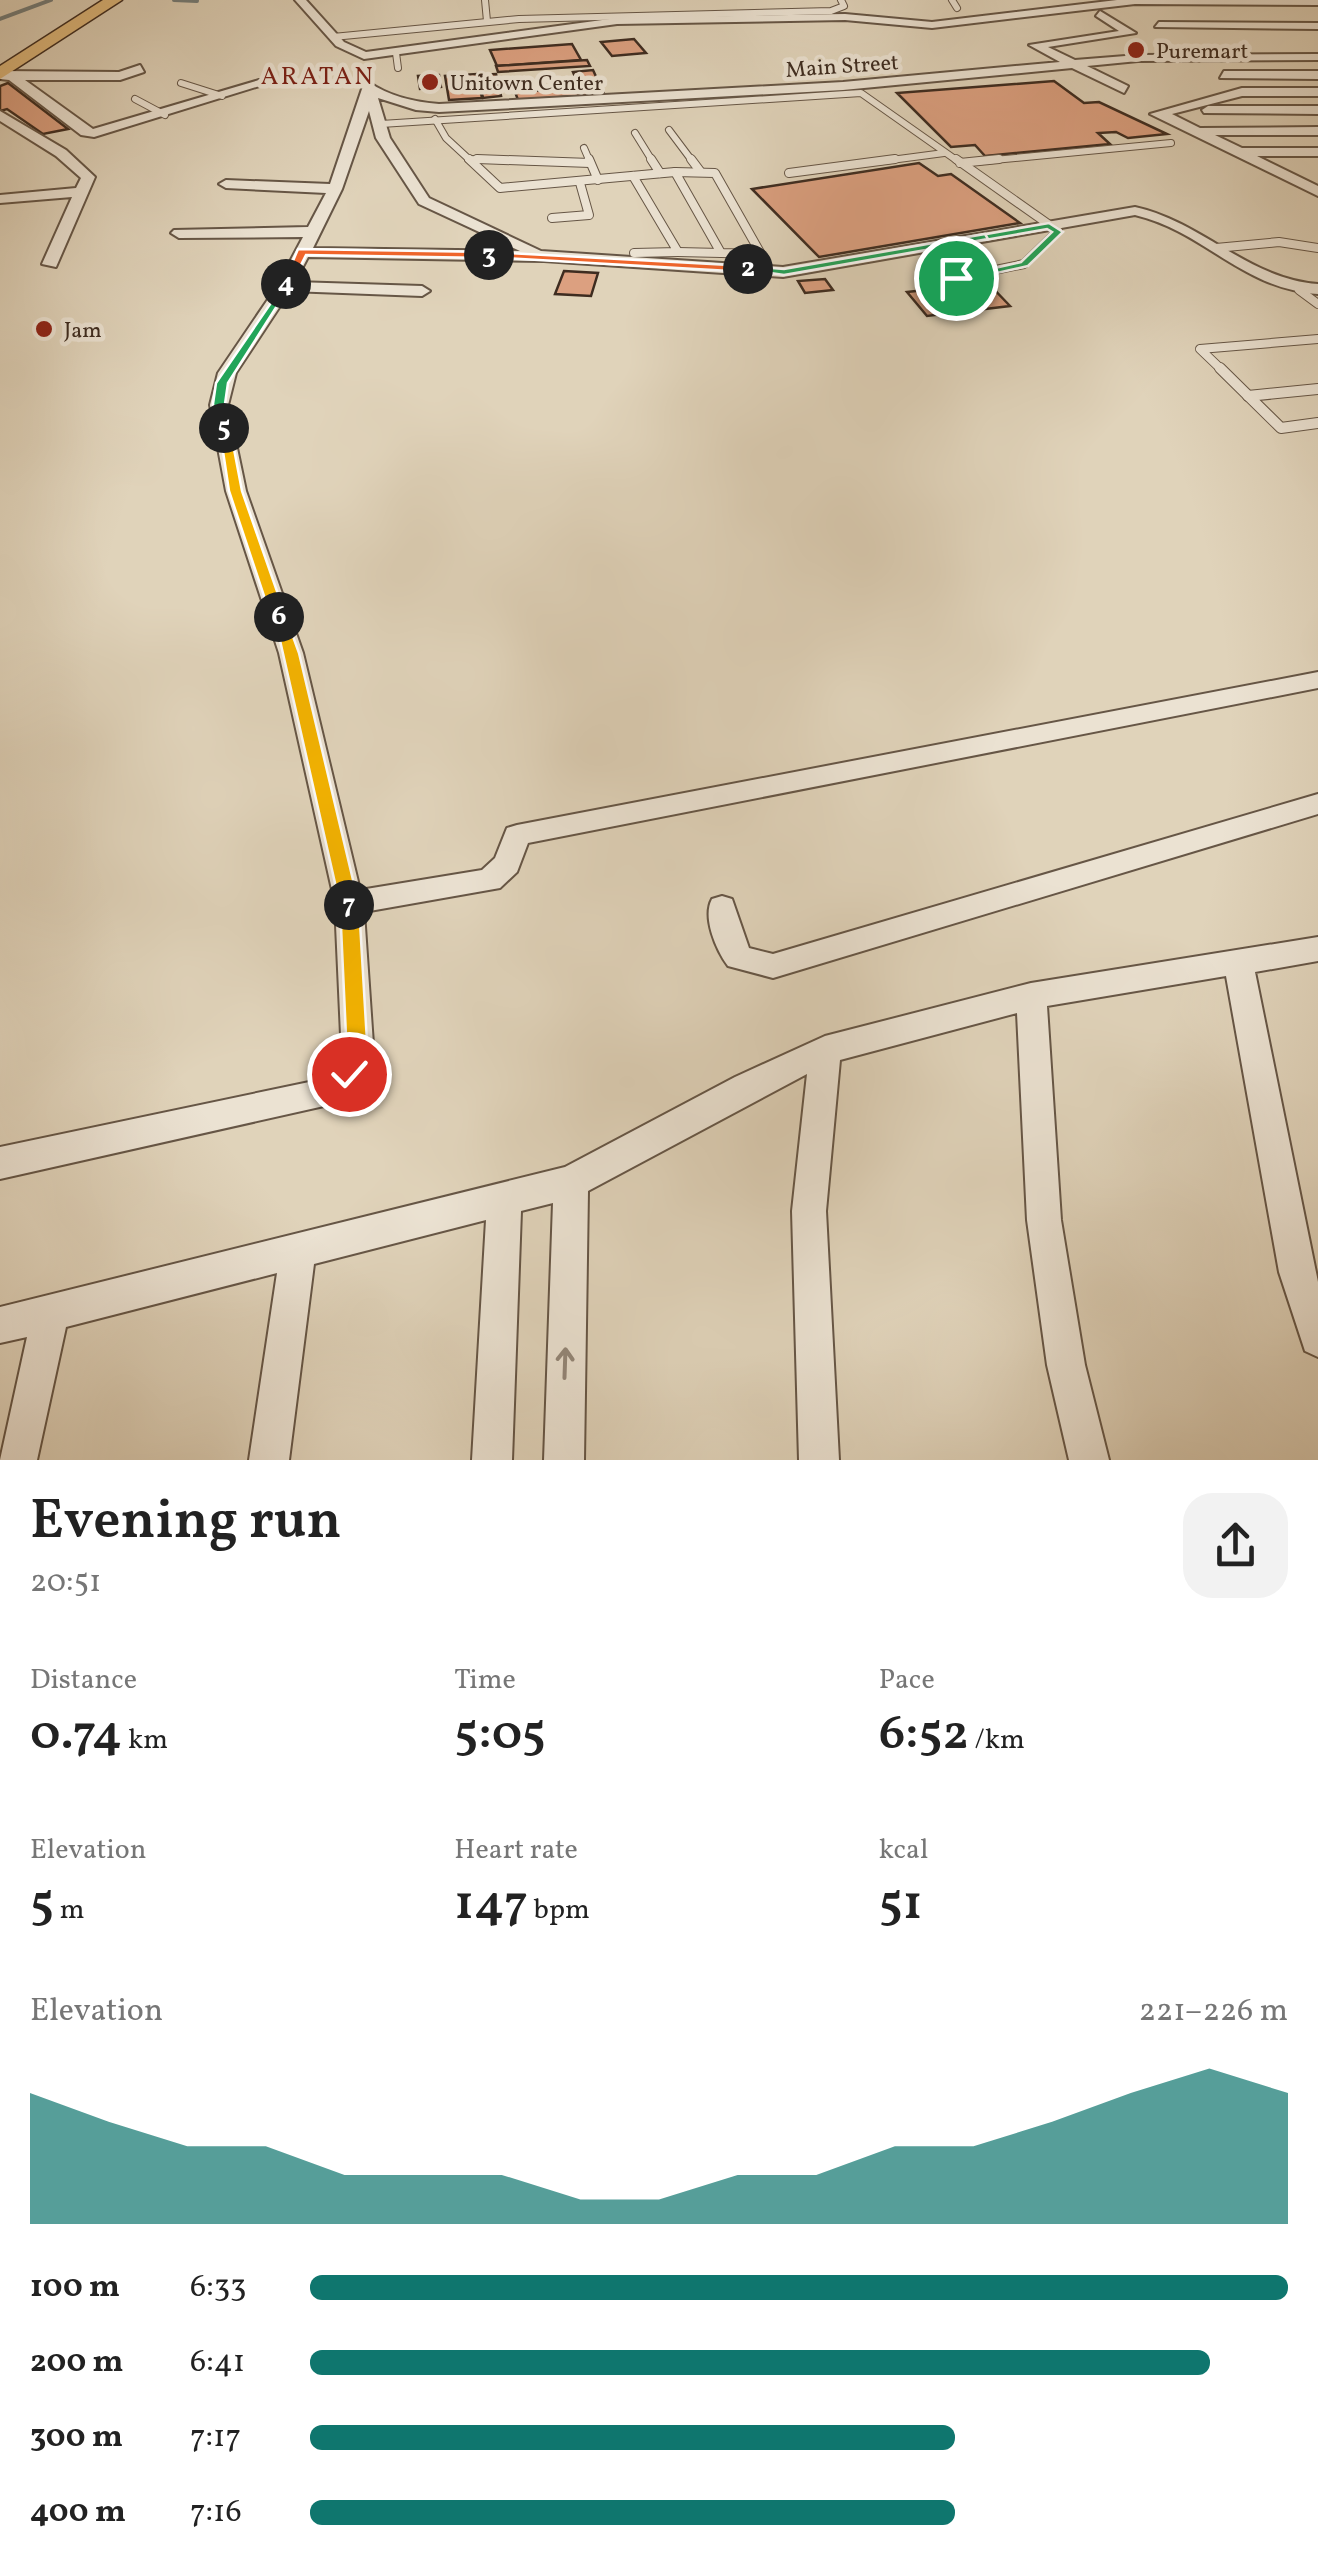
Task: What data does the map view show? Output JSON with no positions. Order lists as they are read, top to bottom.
{
  "streets": {
    "street": ["Main Street"]
  },
  "districts": ["ARATAN"],
  "places": ["Puremart", "Unitown Center", "Jam"],
  "page": {
    "pins": [
      "3",
      "2",
      "4",
      "5",
      "6",
      "7"
    ],
    "heading": ["Evening run", "20:51"],
    "stats": [
      ["Distance", "0.74 km"],
      ["Time", "5:05"],
      ["Pace", "6:52 /km"],
      ["Elevation", "5 m"],
      ["Heart rate", "147 bpm"],
      ["kcal", "51"]
    ],
    "chart": ["Elevation", "221–226 m"],
    "list": [
      {
        "name": "100 m",
        "note": "6:33"
      },
      {
        "name": "200 m",
        "note": "6:41"
      },
      {
        "name": "300 m",
        "note": "7:17"
      },
      {
        "name": "400 m",
        "note": "7:16"
      }
    ]
  }
}
